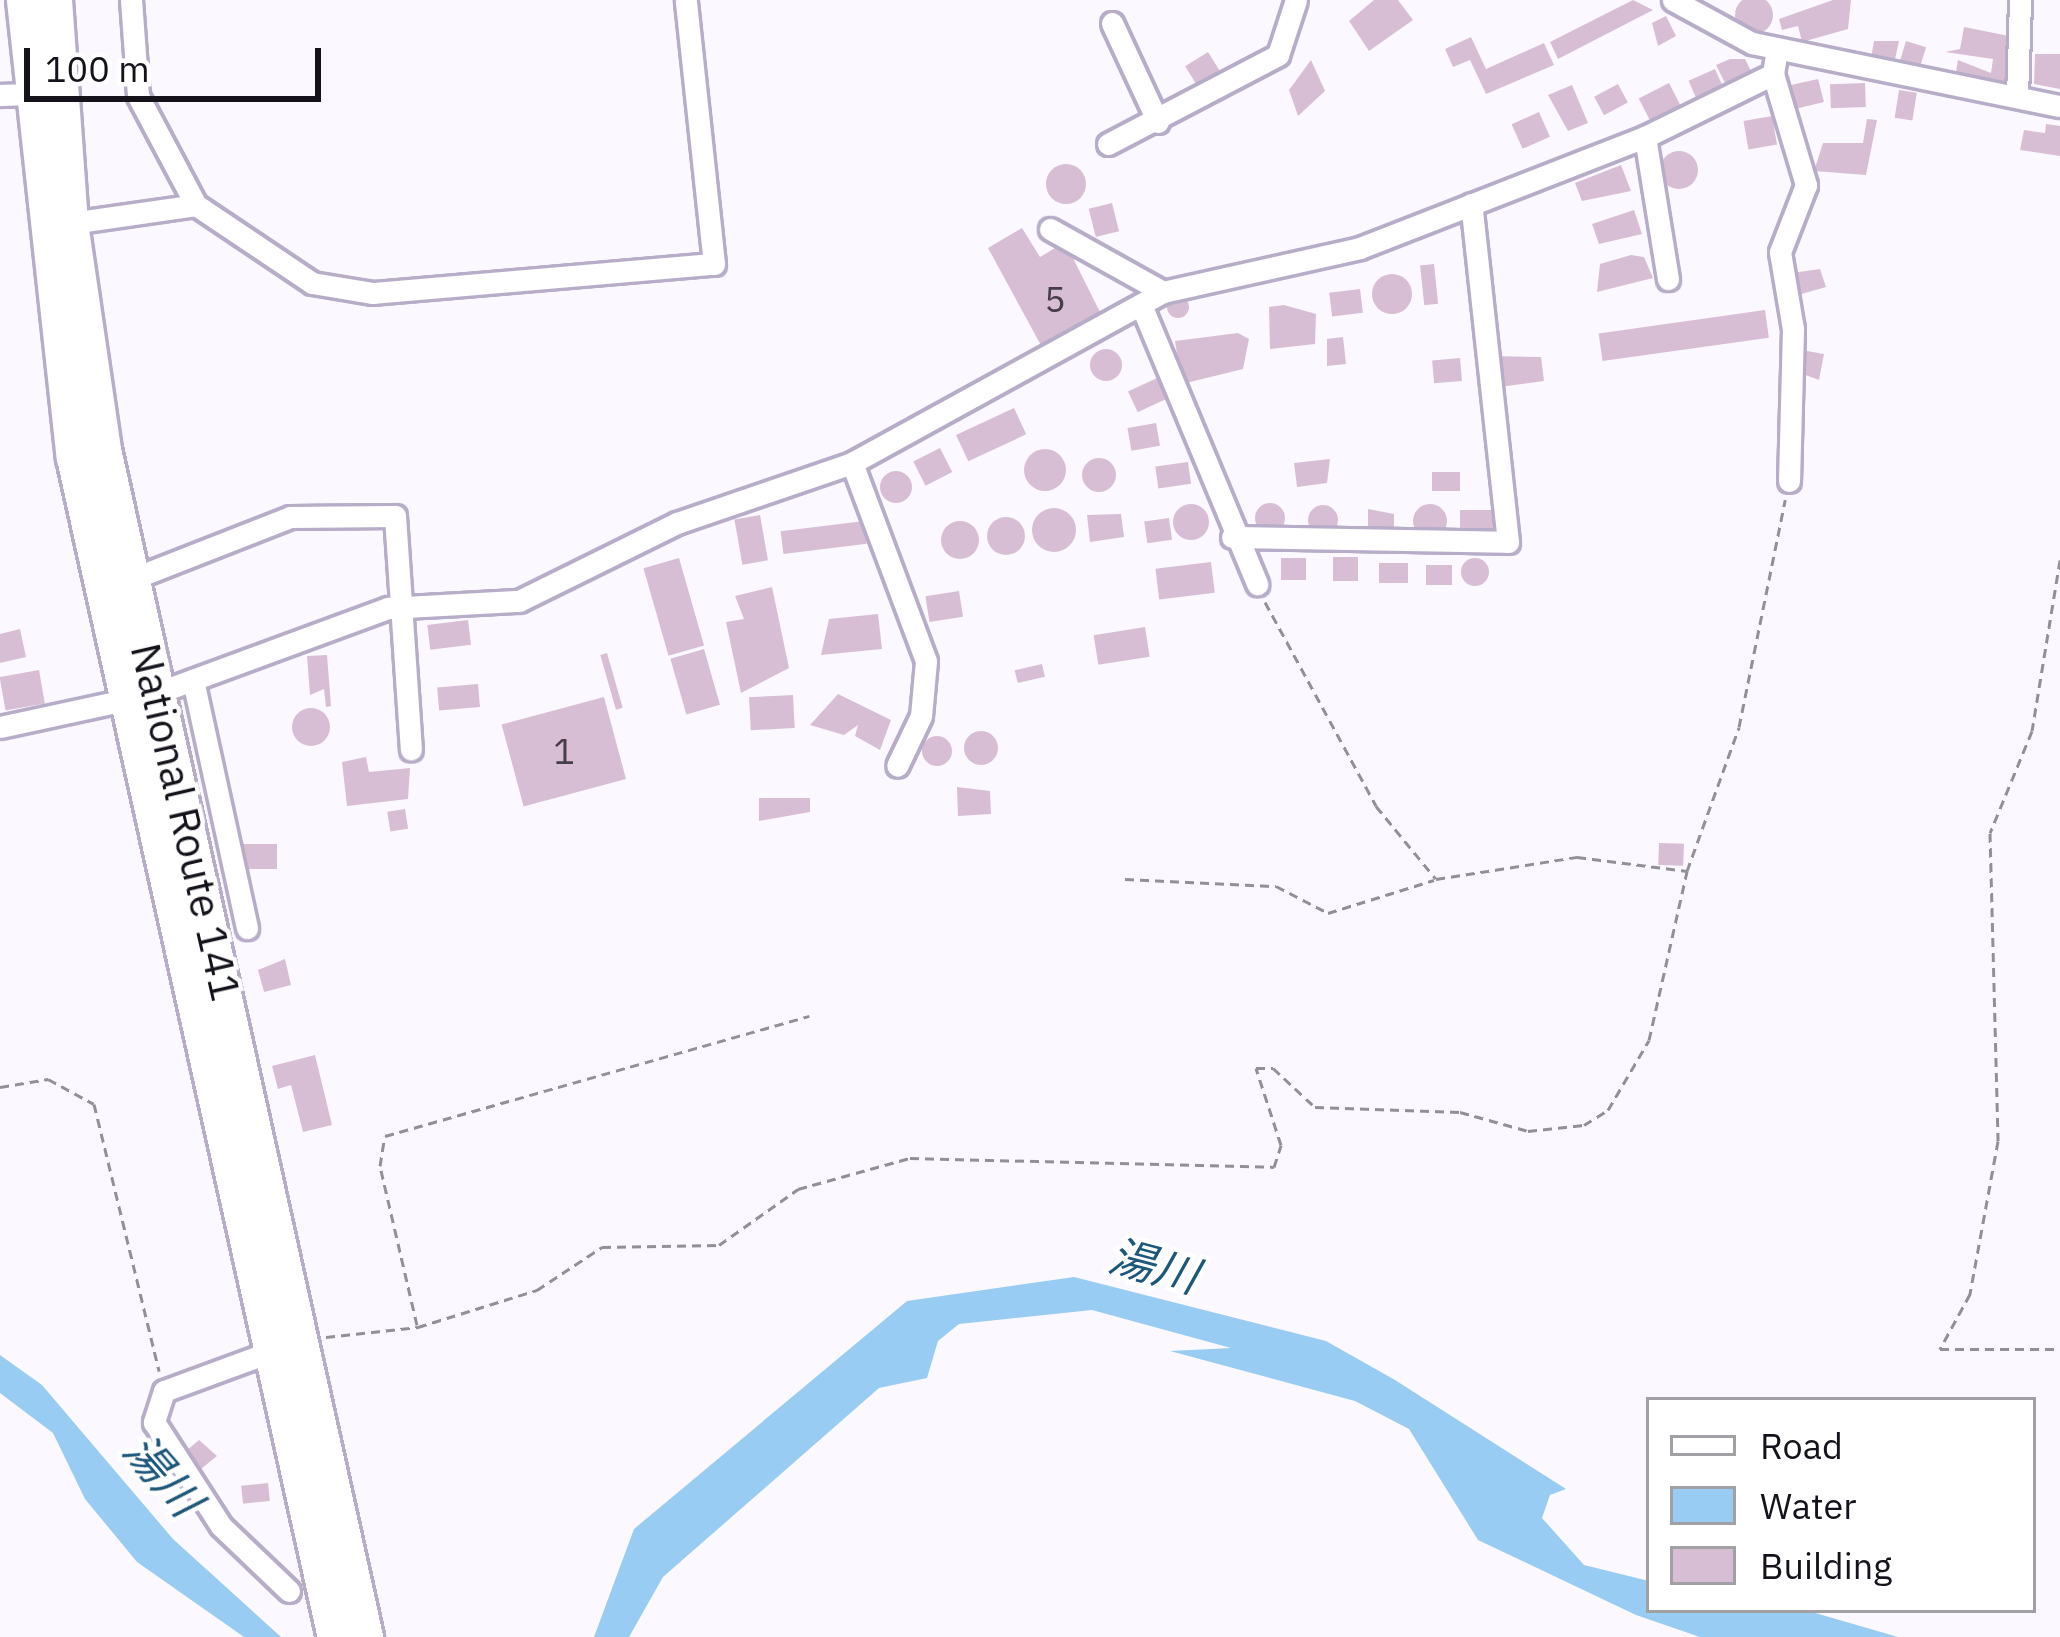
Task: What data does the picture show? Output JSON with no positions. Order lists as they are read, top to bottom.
{
  "streets": {
    "highway": ["National Route 141"]
  },
  "water": ["湯川"],
  "house_numbers": ["5", "1"],
  "legend": ["Road", "Water", "Building"],
  "scale_bar": "100 m"
}
